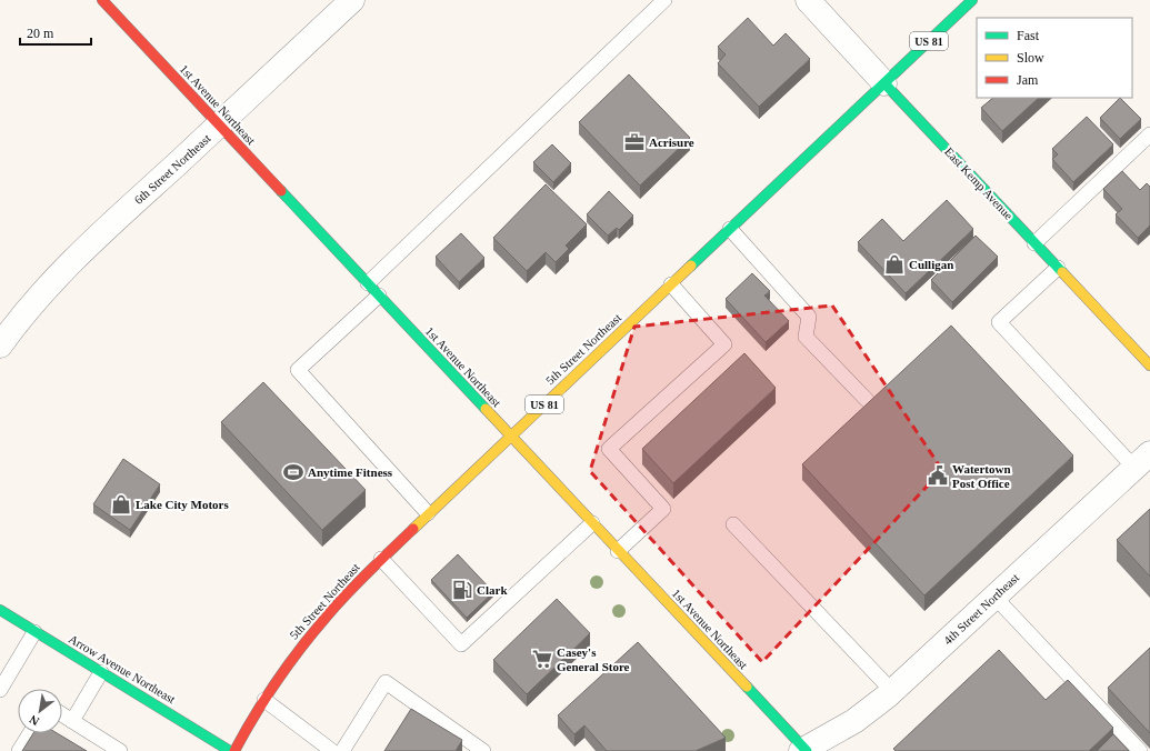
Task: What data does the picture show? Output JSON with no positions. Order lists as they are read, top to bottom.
{
  "streets": {
    "main road": [
      "US 81",
      "1st Avenue Northeast",
      "East Kemp Avenue",
      "5th Street Northeast",
      "Arrow Avenue Northeast"
    ],
    "street": ["6th Street Northeast", "4th Street Northeast"]
  },
  "crossings": [
    ["US 81", "East Kemp Avenue"],
    ["US 81", "5th Street Northeast"],
    ["1st Avenue Northeast", "6th Street Northeast"],
    ["1st Avenue Northeast", "5th Street Northeast"],
    ["1st Avenue Northeast", "4th Street Northeast"],
    ["East Kemp Avenue", "5th Street Northeast"]
  ],
  "places": {
    "office": ["Acrisure"],
    "shop": ["Culligan", "Lake City Motors"],
    "sports": ["Anytime Fitness"],
    "public building": ["Watertown Post Office"],
    "fuel station": ["Clark"],
    "supermarket": ["Casey's General Store"]
  },
  "legend": ["Fast", "Slow", "Jam"],
  "scale_bar": "20 m",
  "north": "bottom left"
}
